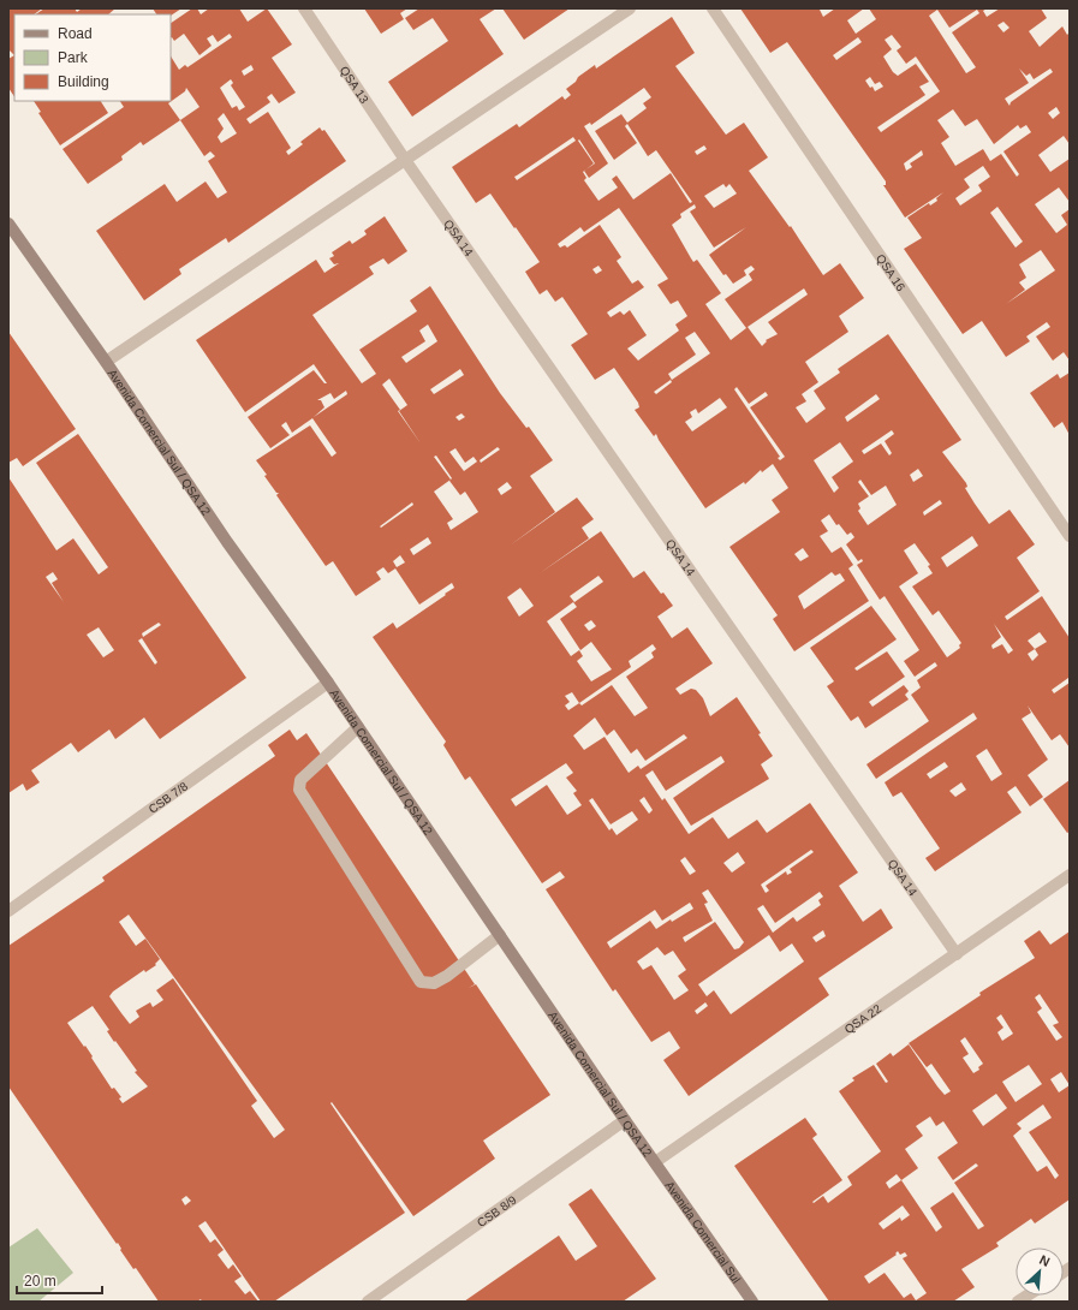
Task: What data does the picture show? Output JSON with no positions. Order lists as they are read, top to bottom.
{
  "streets": {
    "main road": ["Avenida Comercial Sul / QSA 12", "Avenida Comercial Sul"],
    "street": [
      "QSA 13",
      "QSA 14",
      "QSA 16",
      "CSB 7/8",
      "QSA 22",
      "CSB 8/9"
    ]
  },
  "crossings": [
    ["QSA 13", "QSA 14"],
    ["QSA 14", "QSA 22"],
    ["Avenida Comercial Sul / QSA 12", "CSB 7/8"],
    ["Avenida Comercial Sul / QSA 12", "QSA 22"],
    ["Avenida Comercial Sul / QSA 12", "CSB 8/9"],
    ["Avenida Comercial Sul / QSA 12", "Avenida Comercial Sul"],
    ["QSA 22", "Avenida Comercial Sul"]
  ],
  "legend": ["Road", "Park", "Building"],
  "scale_bar": "20 m",
  "north": "top right"
}
